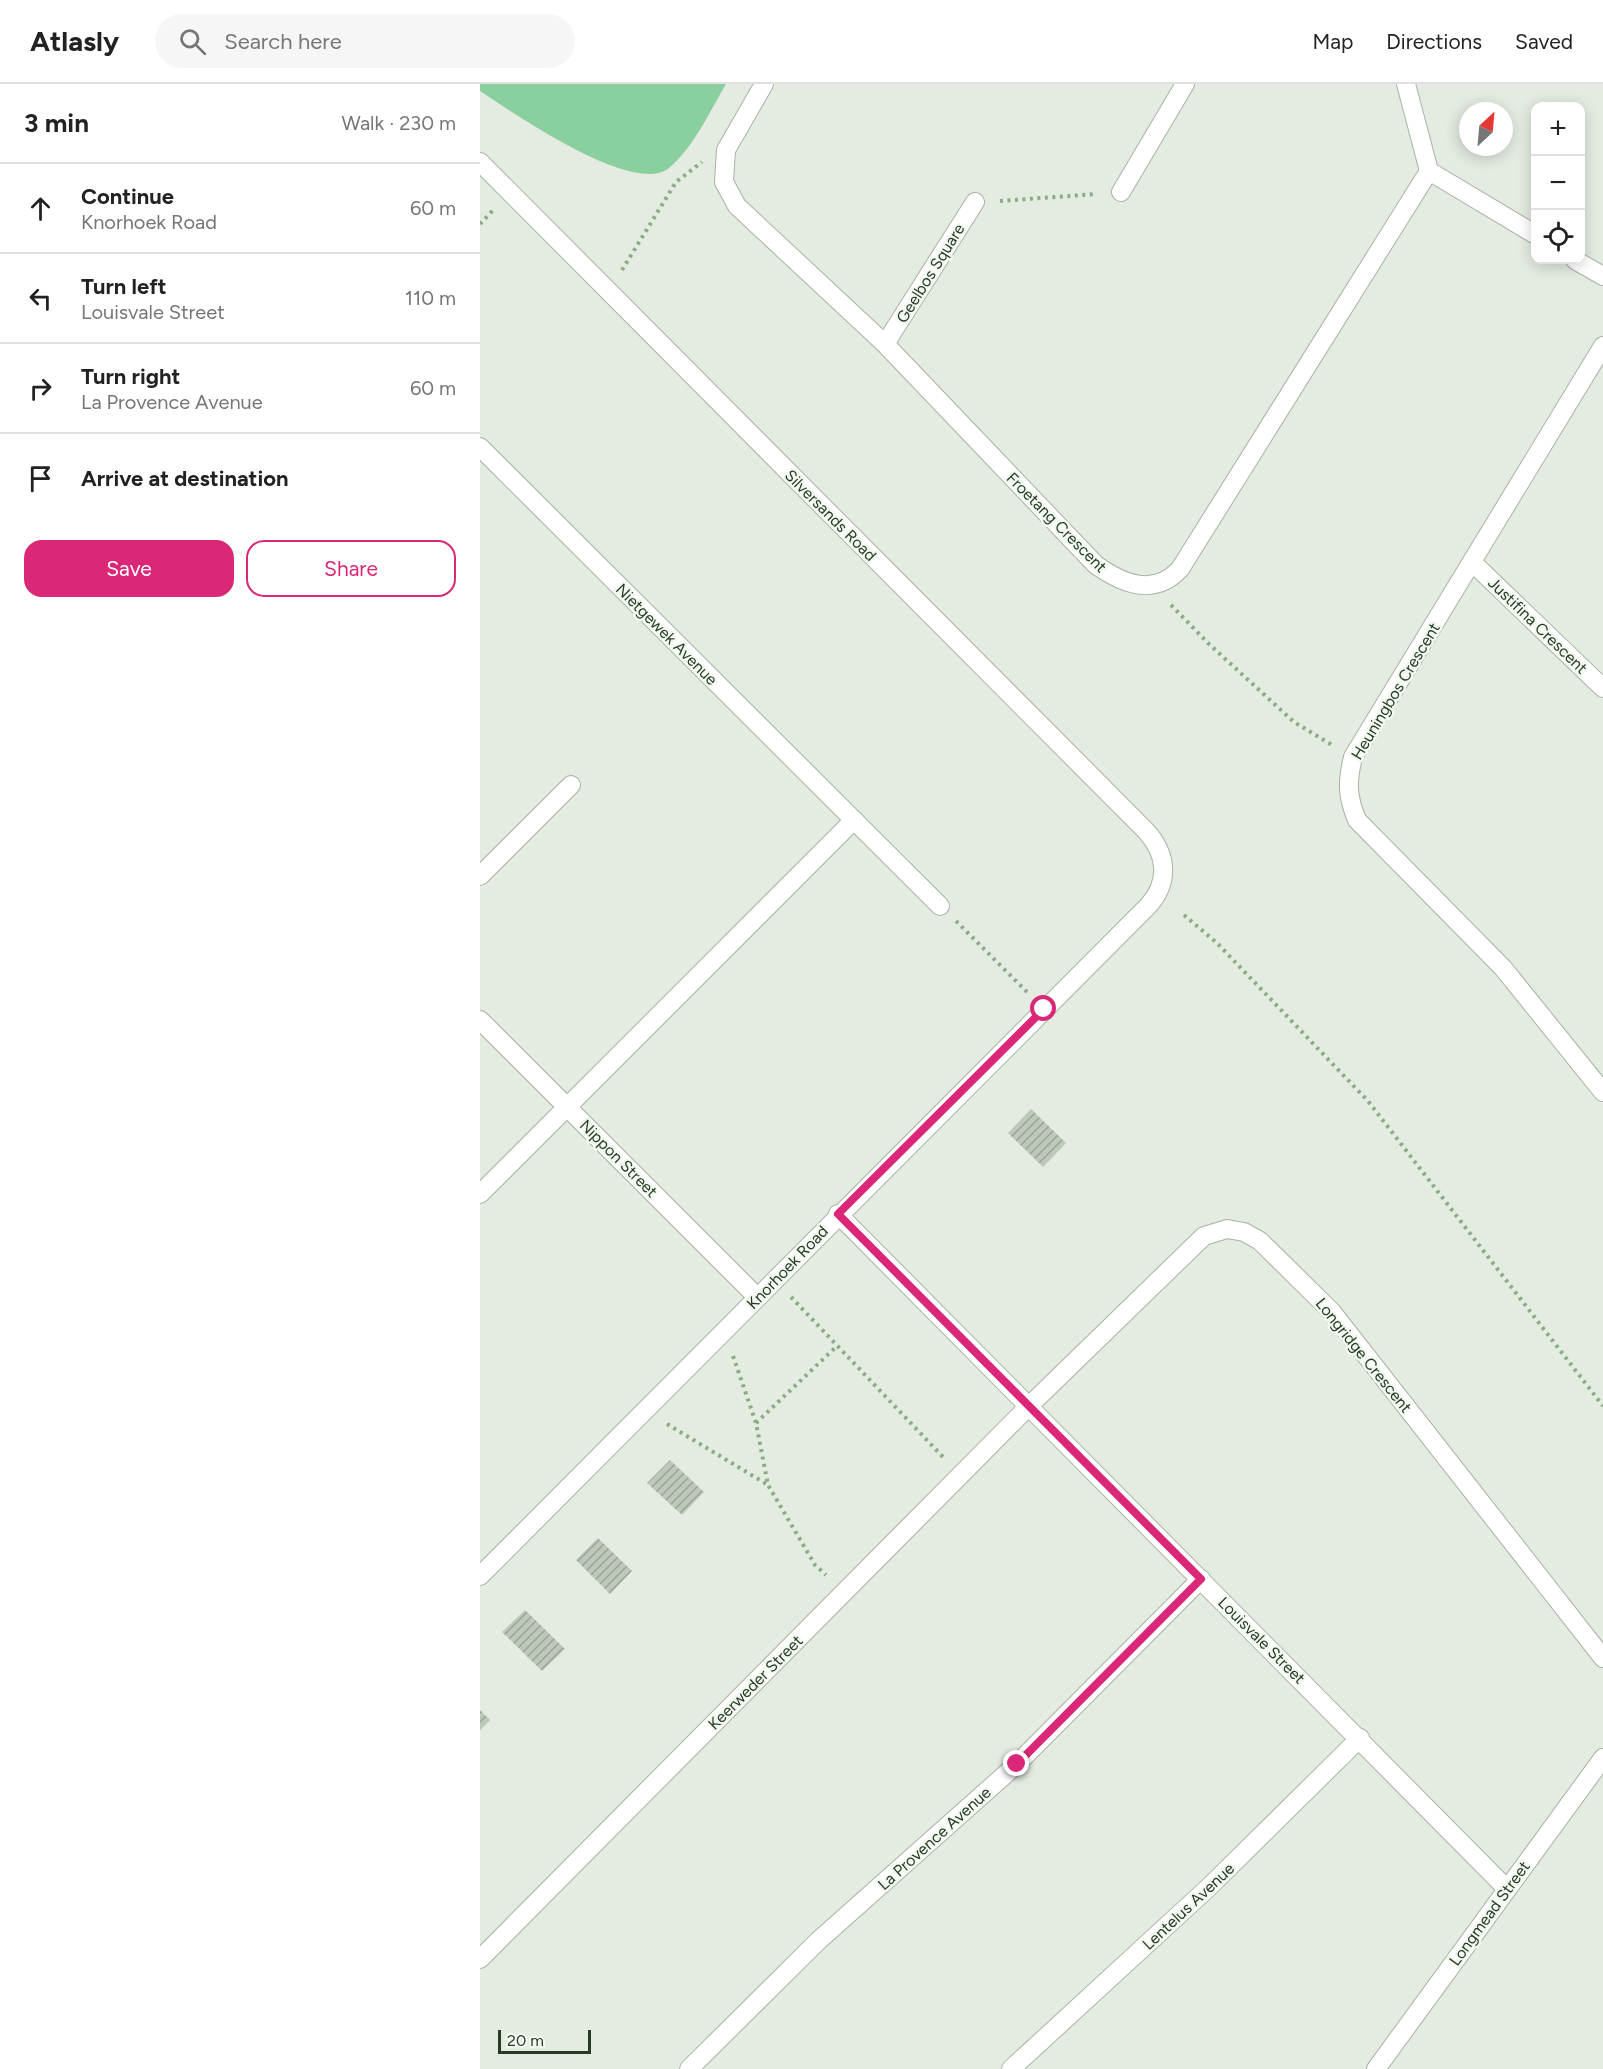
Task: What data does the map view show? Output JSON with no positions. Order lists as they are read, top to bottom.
{
  "streets": {
    "street": [
      "Geelbos Square",
      "Silversands Road",
      "Froetang Crescent",
      "Justifina Crescent",
      "Nietgewek Avenue",
      "Heuningbos Crescent",
      "Nippon Street",
      "Knorhoek Road",
      "Longridge Crescent",
      "Louisvale Street",
      "Keerweder Street",
      "La Provence Avenue",
      "Lentelus Avenue",
      "Longmead Street"
    ]
  },
  "crossings": [
    ["Geelbos Square", "Froetang Crescent"],
    ["Silversands Road", "Knorhoek Road"],
    ["Justifina Crescent", "Heuningbos Crescent"],
    ["Nippon Street", "Knorhoek Road"],
    ["Knorhoek Road", "Louisvale Street"],
    ["Longridge Crescent", "Louisvale Street"],
    ["Longridge Crescent", "Keerweder Street"],
    ["Louisvale Street", "Keerweder Street"],
    ["Louisvale Street", "La Provence Avenue"],
    ["Louisvale Street", "Lentelus Avenue"],
    ["Louisvale Street", "Longmead Street"]
  ],
  "scale_bar": "20 m",
  "north": "top right",
  "page": {
    "header": "Atlasly",
    "search": "Search here",
    "nav": ["Map", "Directions", "Saved"],
    "heading": ["3 min", "Walk · 230 m"],
    "map_buttons": ["+", "−"],
    "list": [
      ["Continue", "Knorhoek Road", "60 m"],
      ["Turn left", "Louisvale Street", "110 m"],
      ["Turn right", "La Provence Avenue", "60 m"],
      "Arrive at destination"
    ],
    "buttons": ["Save", "Share"],
    "scale": "20 m"
  }
}
